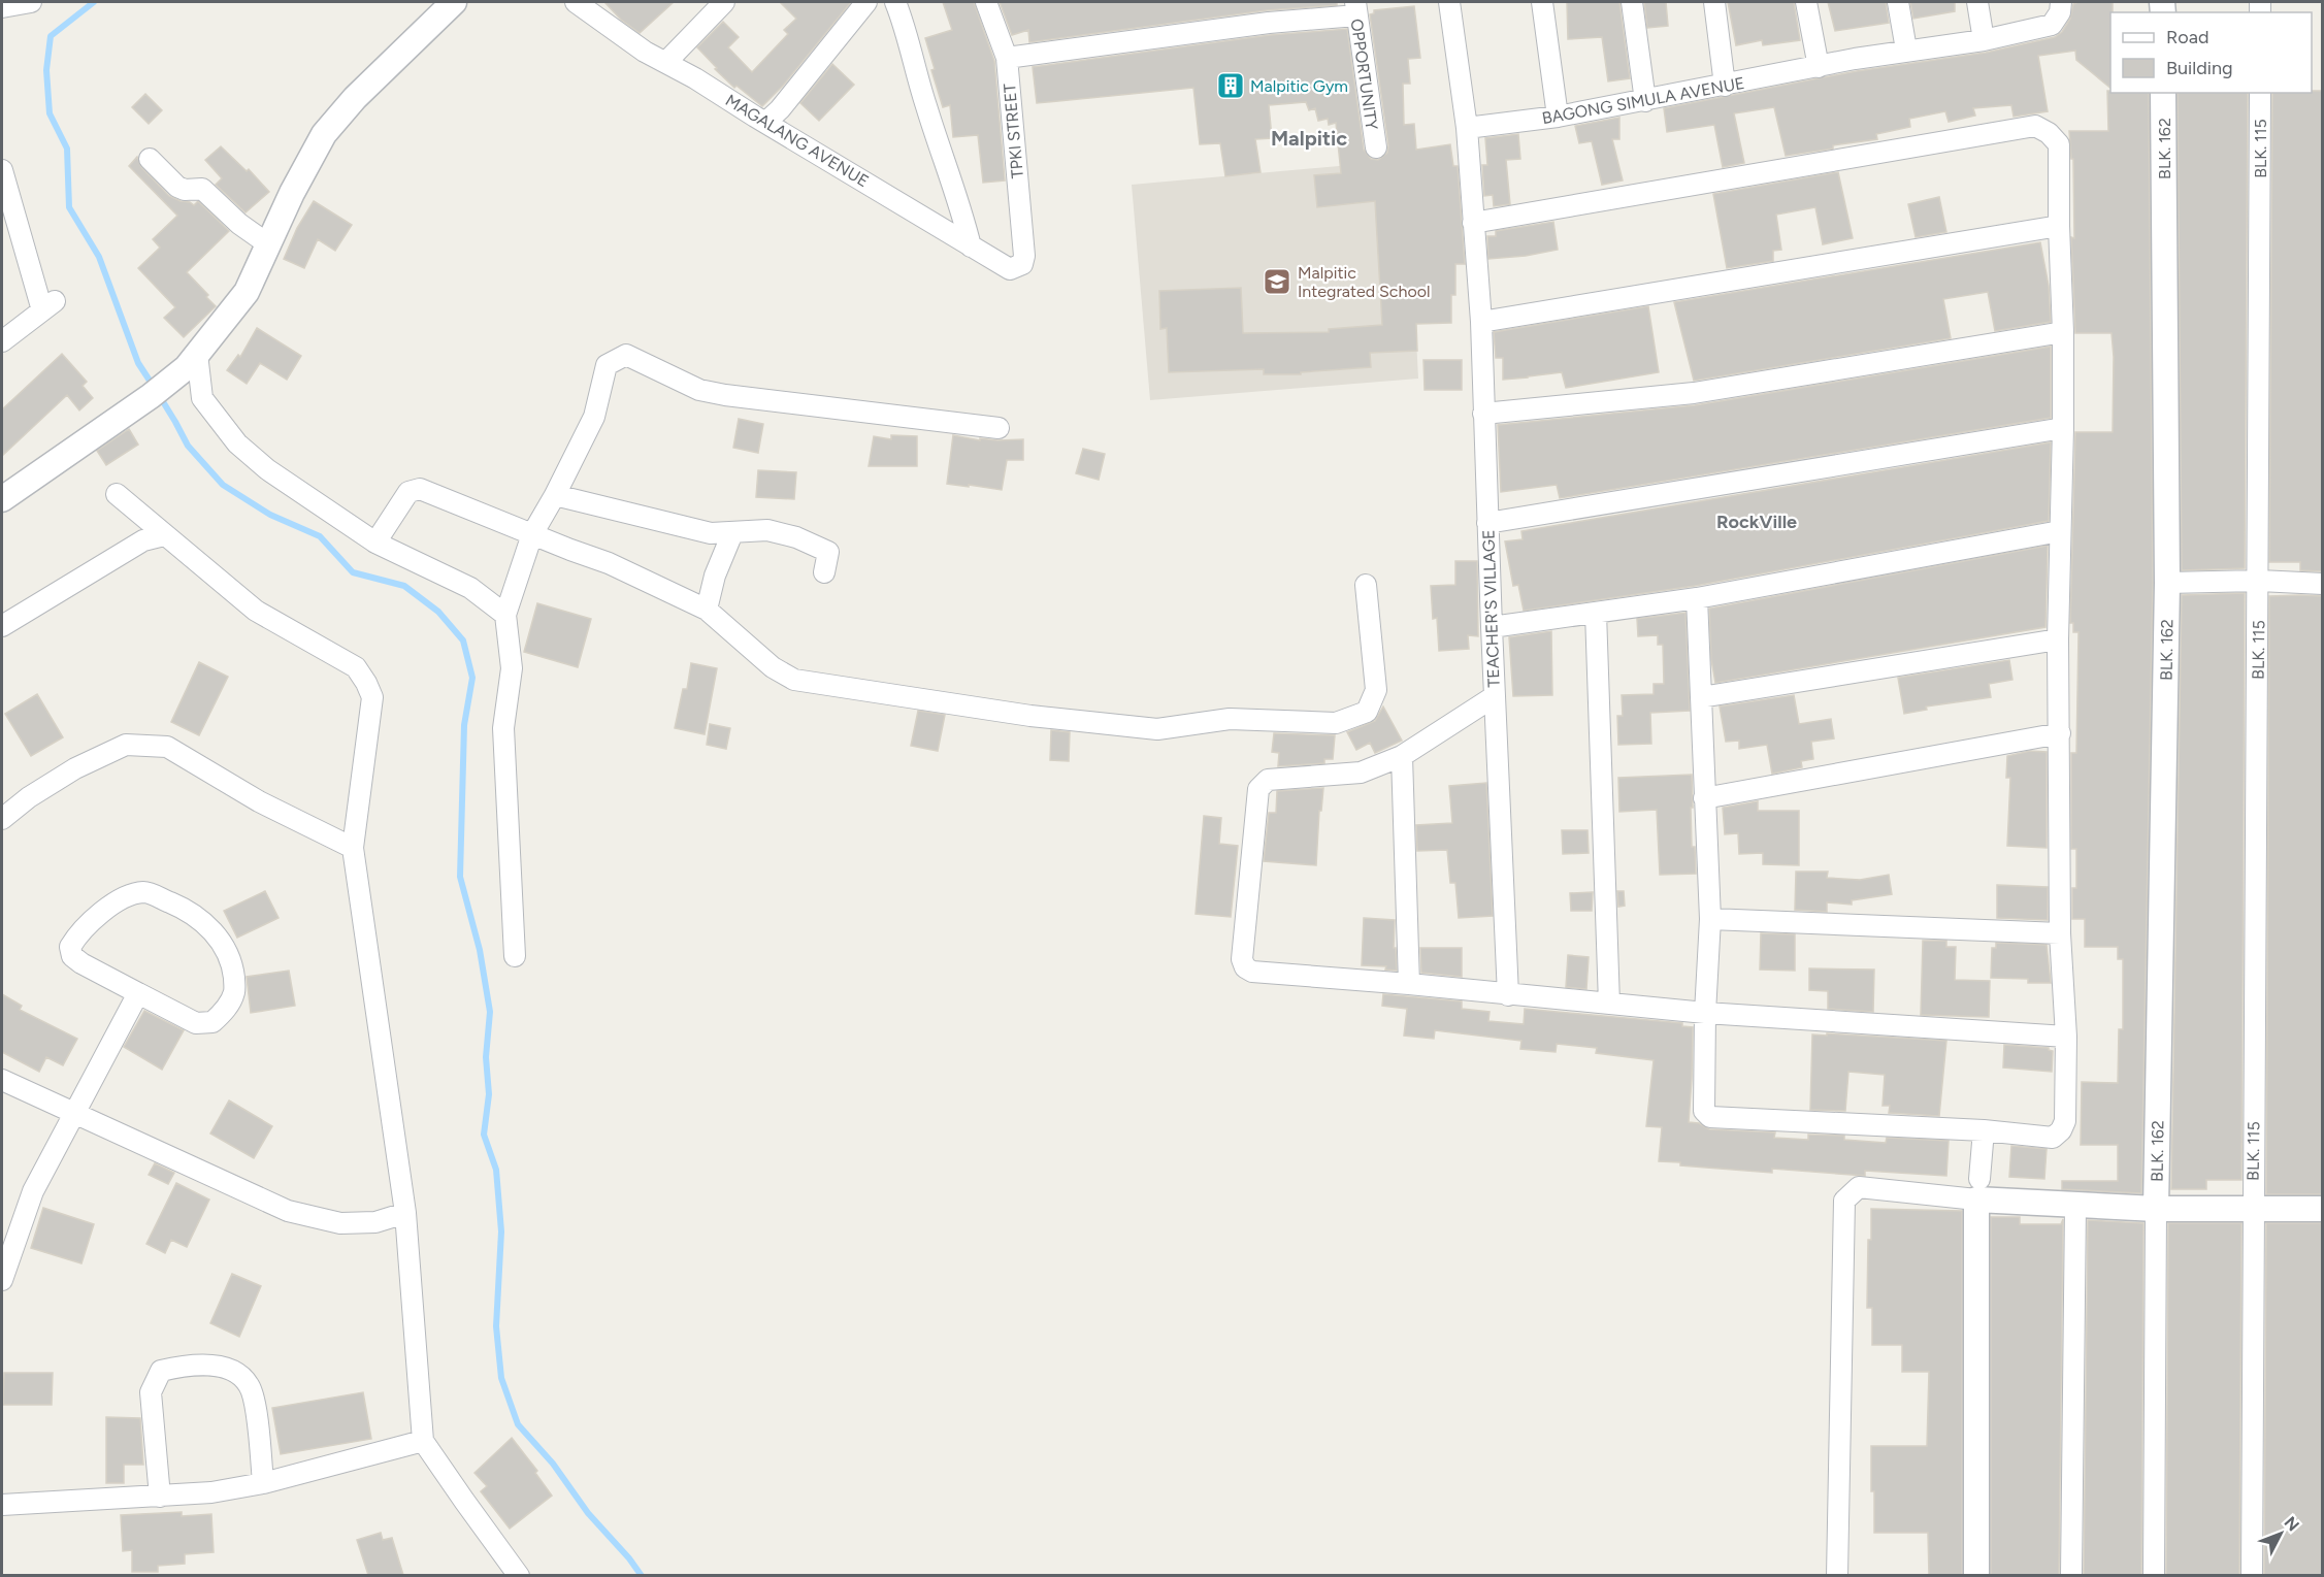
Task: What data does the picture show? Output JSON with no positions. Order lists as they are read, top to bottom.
{
  "streets": {
    "street": [
      "OPPORTUNITY",
      "BAGONG SIMULA AVENUE",
      "TPKI STREET",
      "MAGALANG AVENUE",
      "BLK. 162",
      "BLK. 115",
      "TEACHER'S VILLAGE"
    ]
  },
  "crossings": [
    ["BAGONG SIMULA AVENUE", "TEACHER'S VILLAGE"],
    ["TPKI STREET", "MAGALANG AVENUE"]
  ],
  "districts": ["Malpitic", "RockVille"],
  "places": {
    "building": ["Malpitic Gym"],
    "school or university": ["Malpitic Integrated School"]
  },
  "legend": ["Road", "Building"],
  "north": "top right"
}
